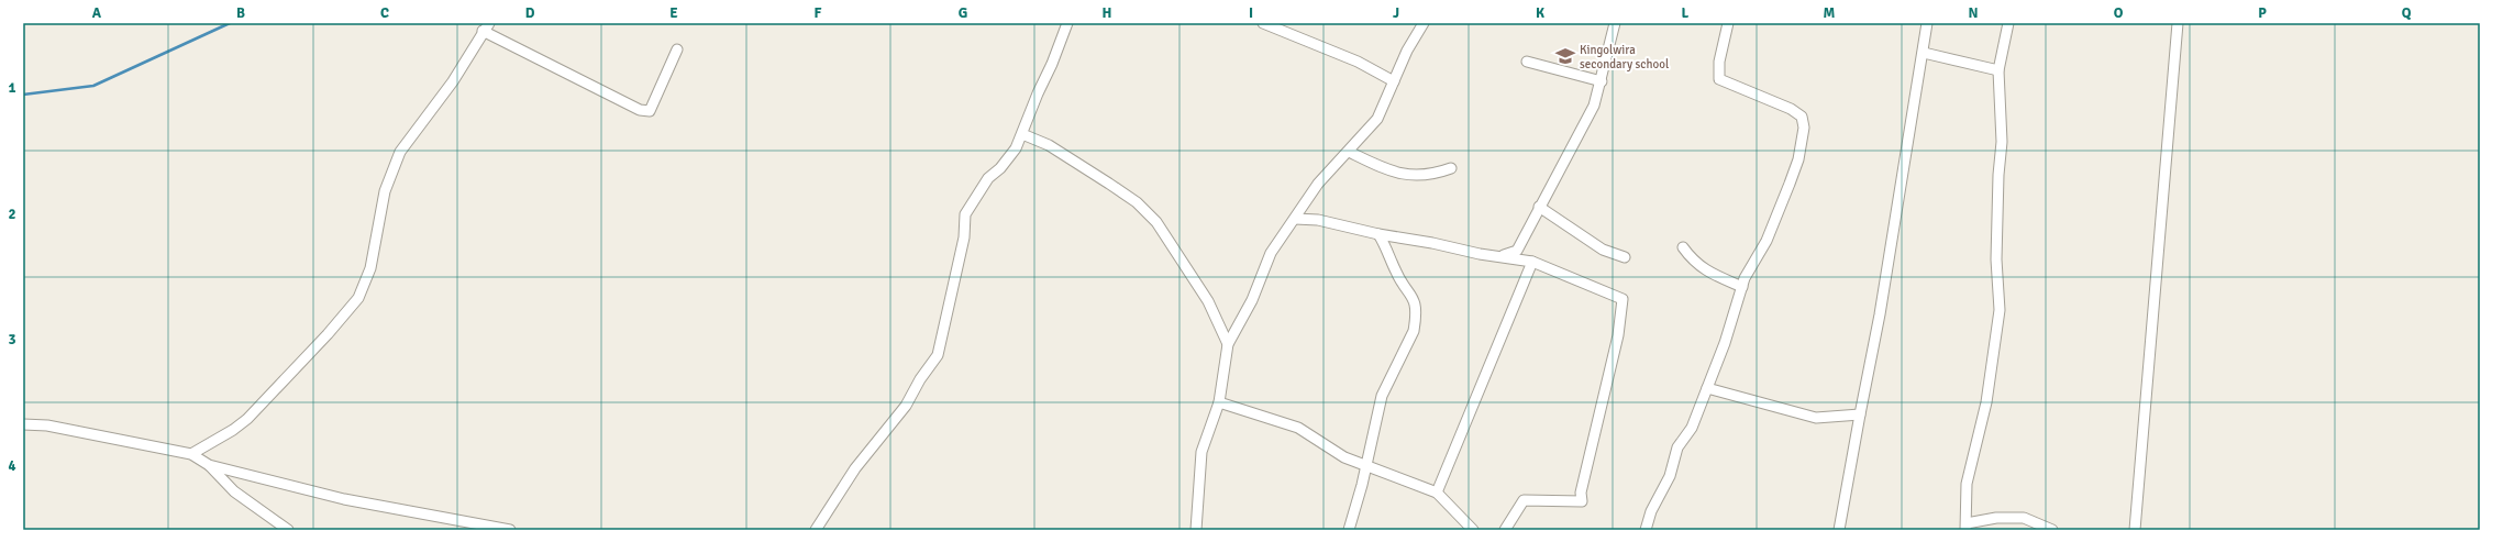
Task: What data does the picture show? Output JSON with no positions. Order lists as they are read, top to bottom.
{
  "places": {
    "school or university": ["Kingolwira secondary school"]
  },
  "grid": {
    "columns": [
      "A",
      "B",
      "C",
      "D",
      "E",
      "F",
      "G",
      "H",
      "I",
      "J",
      "K",
      "L",
      "M",
      "N",
      "O",
      "P",
      "Q"
    ],
    "rows": [
      "1",
      "2",
      "3",
      "4"
    ]
  }
}
